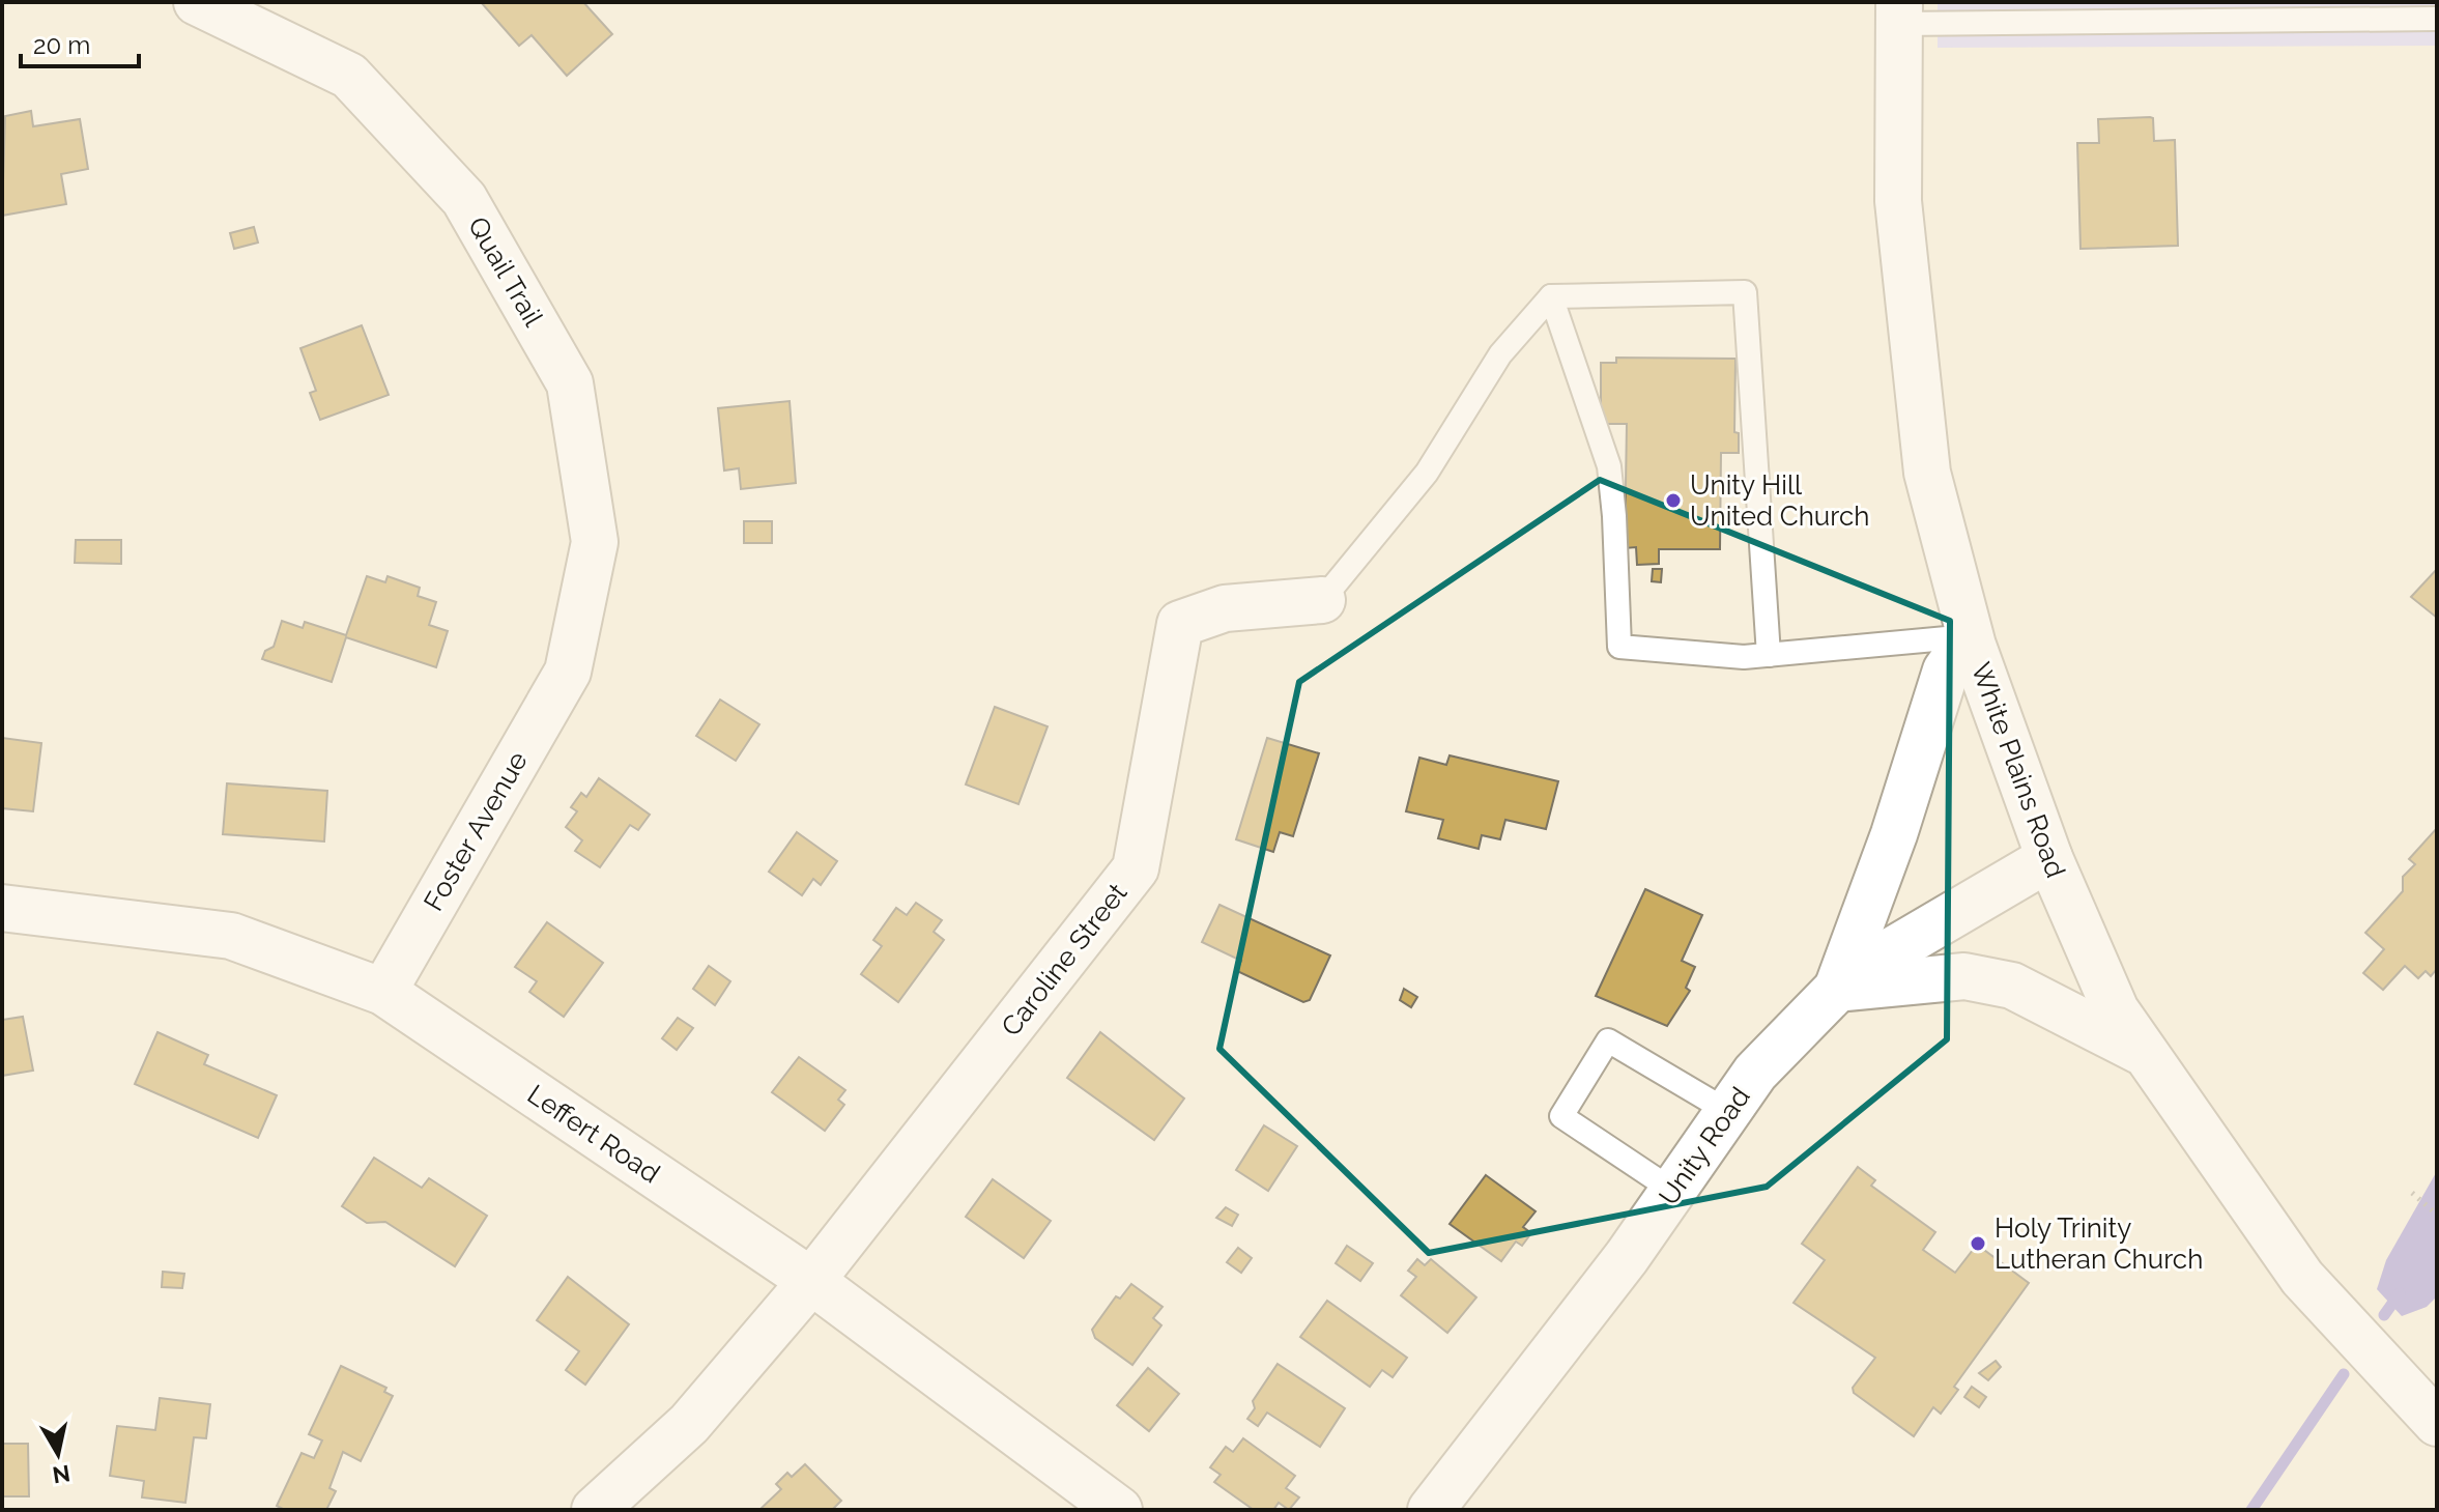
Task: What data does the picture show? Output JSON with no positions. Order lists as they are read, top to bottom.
{
  "streets": {
    "street": [
      "Quail Trail",
      "White Plains Road",
      "Foster Avenue",
      "Caroline Street",
      "Leffert Road",
      "Unity Road"
    ]
  },
  "crossings": [
    ["Quail Trail", "Foster Avenue"],
    ["White Plains Road", "Unity Road"],
    ["Foster Avenue", "Leffert Road"],
    ["Caroline Street", "Leffert Road"]
  ],
  "places": ["Unity Hill United Church", "Holy Trinity Lutheran Church"],
  "scale_bar": "20 m",
  "north": "bottom"
}
